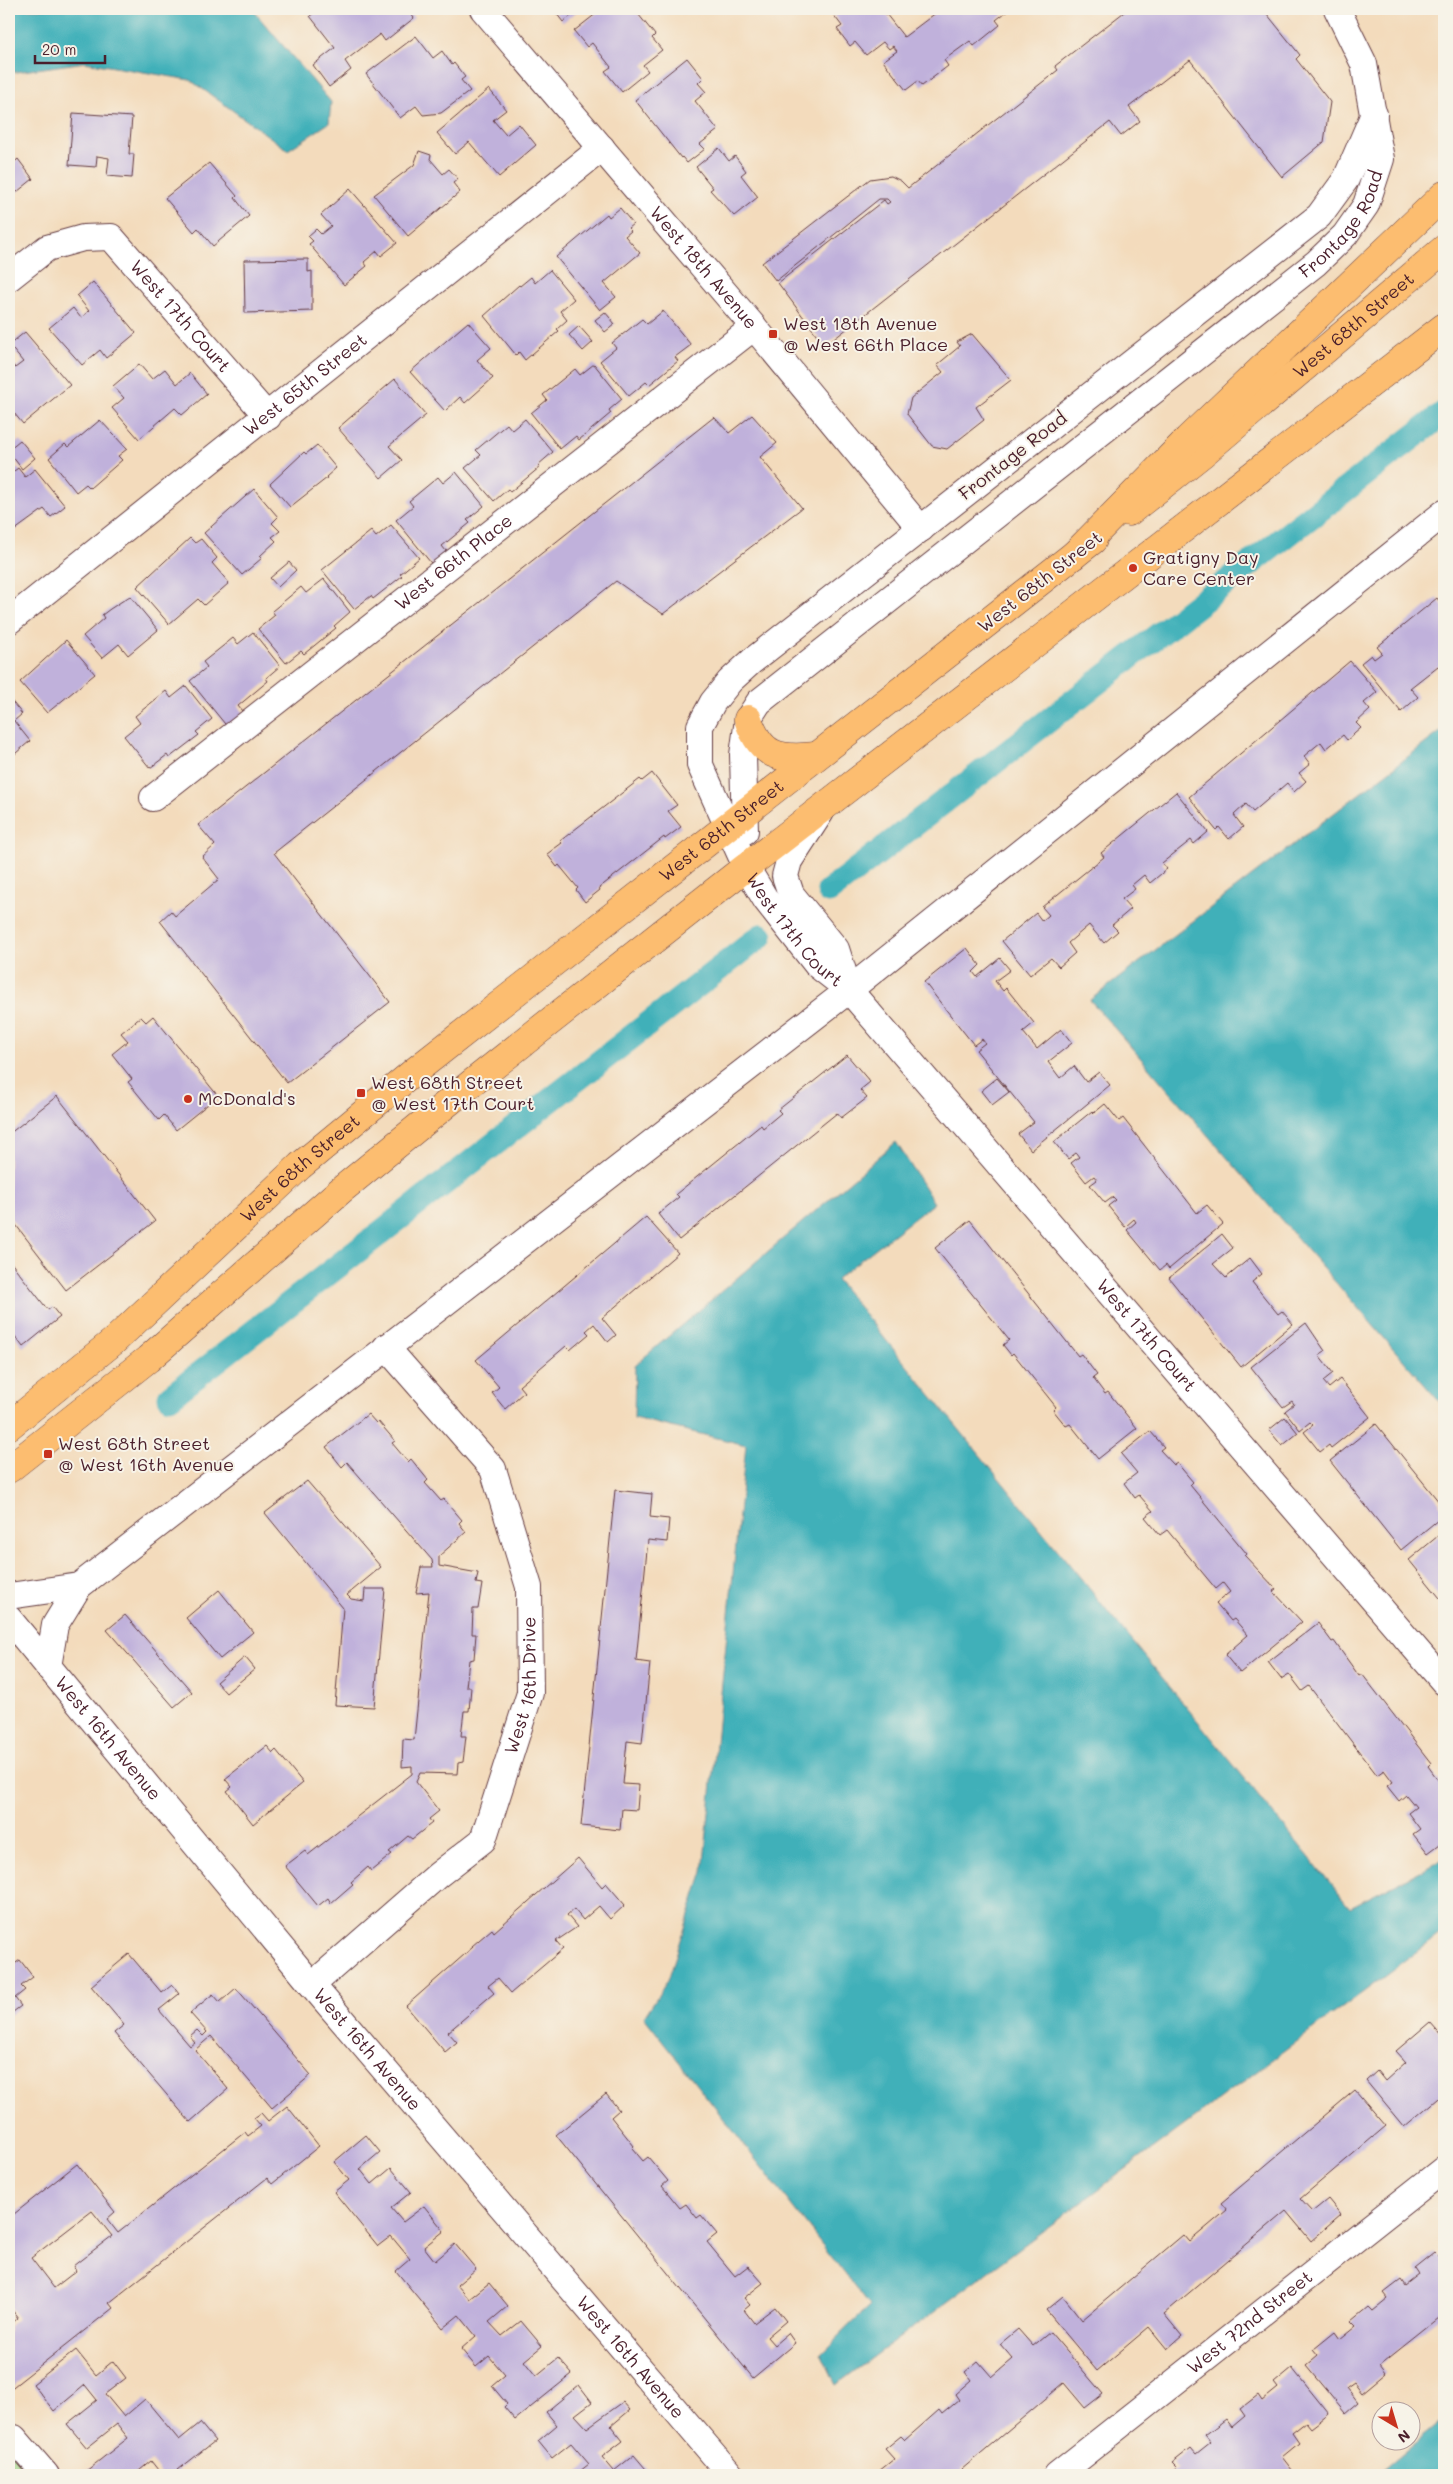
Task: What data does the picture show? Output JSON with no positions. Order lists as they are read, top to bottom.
{
  "streets": {
    "main road": ["West 68th Street"],
    "street": [
      "Frontage Road",
      "West 18th Avenue",
      "West 17th Court",
      "West 65th Street",
      "West 66th Place",
      "West 16th Drive",
      "West 16th Avenue",
      "West 72nd Street"
    ]
  },
  "crossings": [
    ["Frontage Road", "West 18th Avenue"],
    ["Frontage Road", "West 17th Court"],
    ["West 18th Avenue", "West 65th Street"],
    ["West 18th Avenue", "West 66th Place"],
    ["West 17th Court", "West 68th Street"],
    ["West 17th Court", "West 65th Street"],
    ["West 16th Drive", "West 16th Avenue"]
  ],
  "places": {
    "transit": ["West 18th Avenue @ West 66th Place", "West 68th Street @ West 17th Court", "West 68th Street @ West 16th Avenue"],
    "other": ["Gratigny Day Care Center", "McDonald's"]
  },
  "scale_bar": "20 m",
  "north": "bottom right"
}
